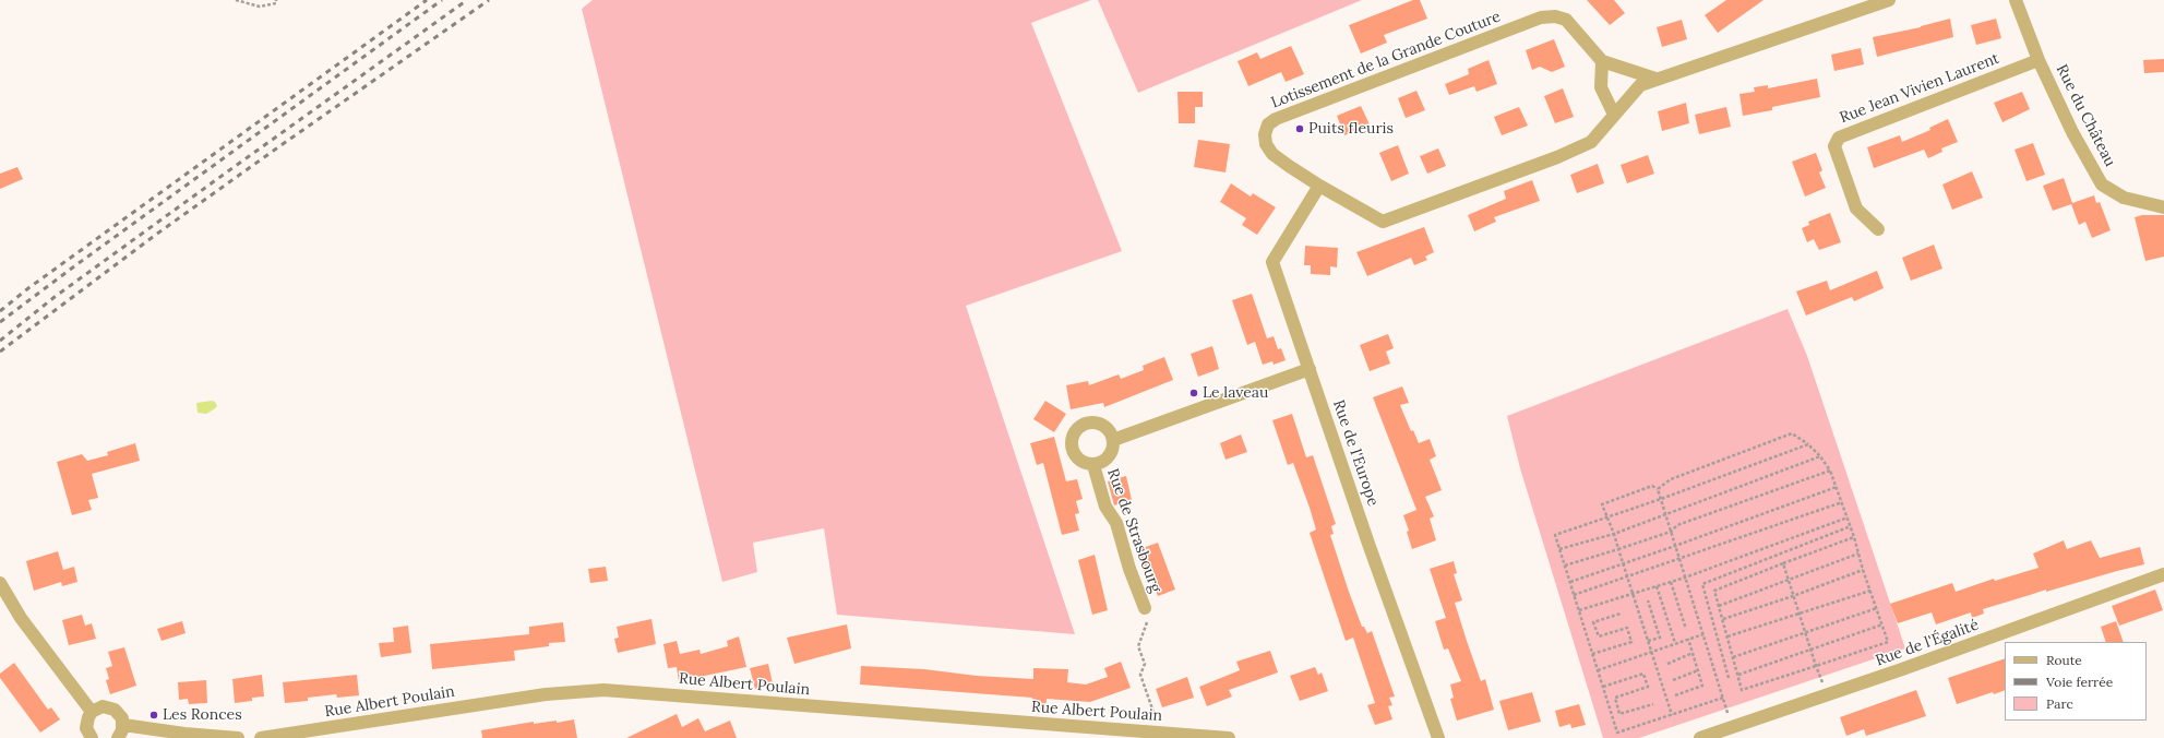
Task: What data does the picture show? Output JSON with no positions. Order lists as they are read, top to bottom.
{
  "streets": {
    "street": [
      "Lotissement de la Grande Couture",
      "Rue Jean Vivien Laurent",
      "Rue du Château",
      "Rue de l'Europe",
      "Rue de Strasbourg",
      "Rue de l'Égalité",
      "Rue Albert Poulain"
    ]
  },
  "crossings": [
    ["Lotissement de la Grande Couture", "Rue de l'Europe"],
    ["Rue Jean Vivien Laurent", "Rue du Château"]
  ],
  "places": ["Puits fleuris", "Le laveau", "Les Ronces"],
  "legend": ["Route", "Voie ferrée", "Parc"]
}
